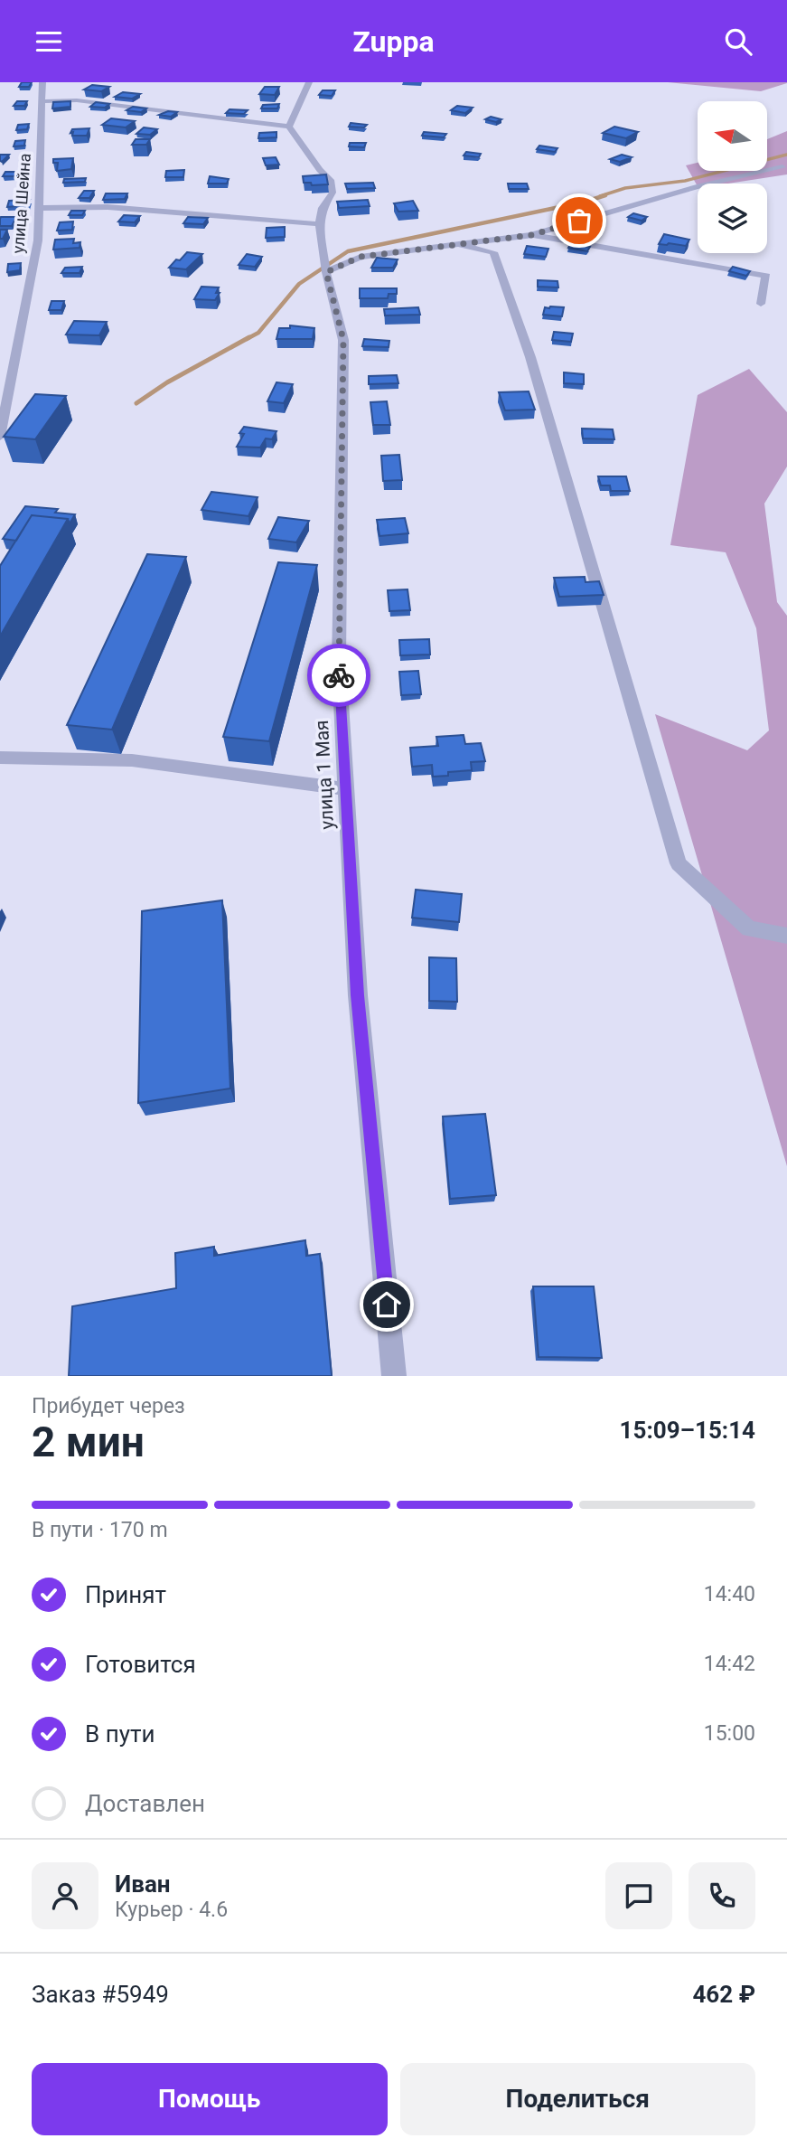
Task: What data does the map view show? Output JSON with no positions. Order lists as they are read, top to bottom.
{
  "streets": {
    "street": ["улица Шейна", "улица 1 Мая"]
  },
  "north": "left",
  "page": {
    "header": "Zuppa",
    "heading": ["2 мин", "Прибудет через", "15:09–15:14"],
    "panel": [
      "Иван",
      "Курьер · 4.6",
      "Заказ #5949",
      "462 ₽"
    ],
    "bar": "В пути · 170 m",
    "list": [
      ["Принят", "14:40"],
      ["Готовится", "14:42"],
      ["В пути", "15:00"],
      "Доставлен"
    ],
    "buttons": ["Помощь", "Поделиться"]
  }
}
